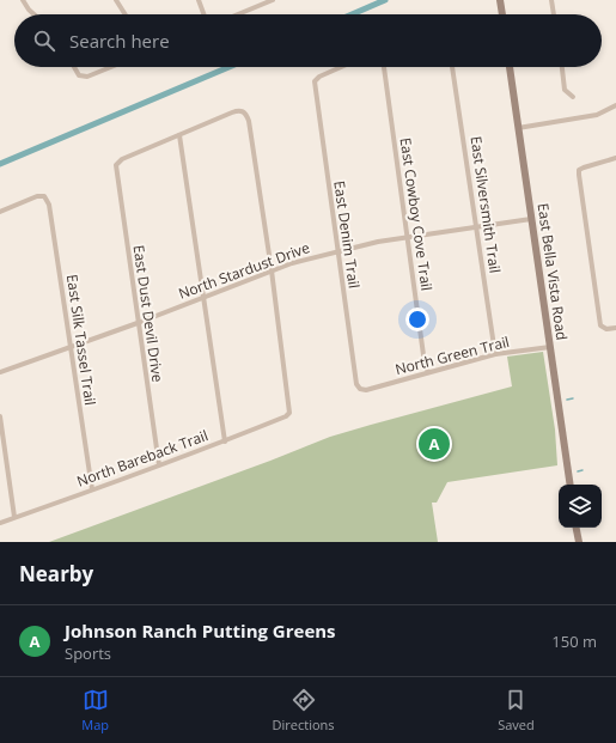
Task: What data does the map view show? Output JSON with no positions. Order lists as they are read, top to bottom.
{
  "streets": {
    "street": [
      "East Silversmith Trail",
      "East Cowboy Cove Trail",
      "East Denim Trail",
      "North Stardust Drive",
      "East Bella Vista Road",
      "East Dust Devil Drive",
      "East Silk Tassel Trail",
      "North Green Trail",
      "North Bareback Trail"
    ]
  },
  "crossings": [
    ["East Silversmith Trail", "North Stardust Drive"],
    ["East Silversmith Trail", "North Green Trail"],
    ["East Cowboy Cove Trail", "North Stardust Drive"],
    ["East Cowboy Cove Trail", "North Green Trail"],
    ["East Denim Trail", "North Stardust Drive"],
    ["East Denim Trail", "North Green Trail"],
    ["North Stardust Drive", "East Bella Vista Road"],
    ["North Stardust Drive", "East Dust Devil Drive"],
    ["North Stardust Drive", "East Silk Tassel Trail"],
    ["North Stardust Drive", "North Bareback Trail"],
    ["East Bella Vista Road", "North Green Trail"],
    ["East Dust Devil Drive", "North Bareback Trail"],
    ["East Silk Tassel Trail", "North Bareback Trail"]
  ],
  "page": {
    "search": "Search here",
    "pins": "A",
    "heading": "Nearby",
    "list": [
      {
        "mark": "A",
        "name": "Johnson Ranch Putting Greens",
        "note": "Sports",
        "value": "150 m"
      }
    ],
    "nav": ["Map", "Directions", "Saved"]
  }
}
